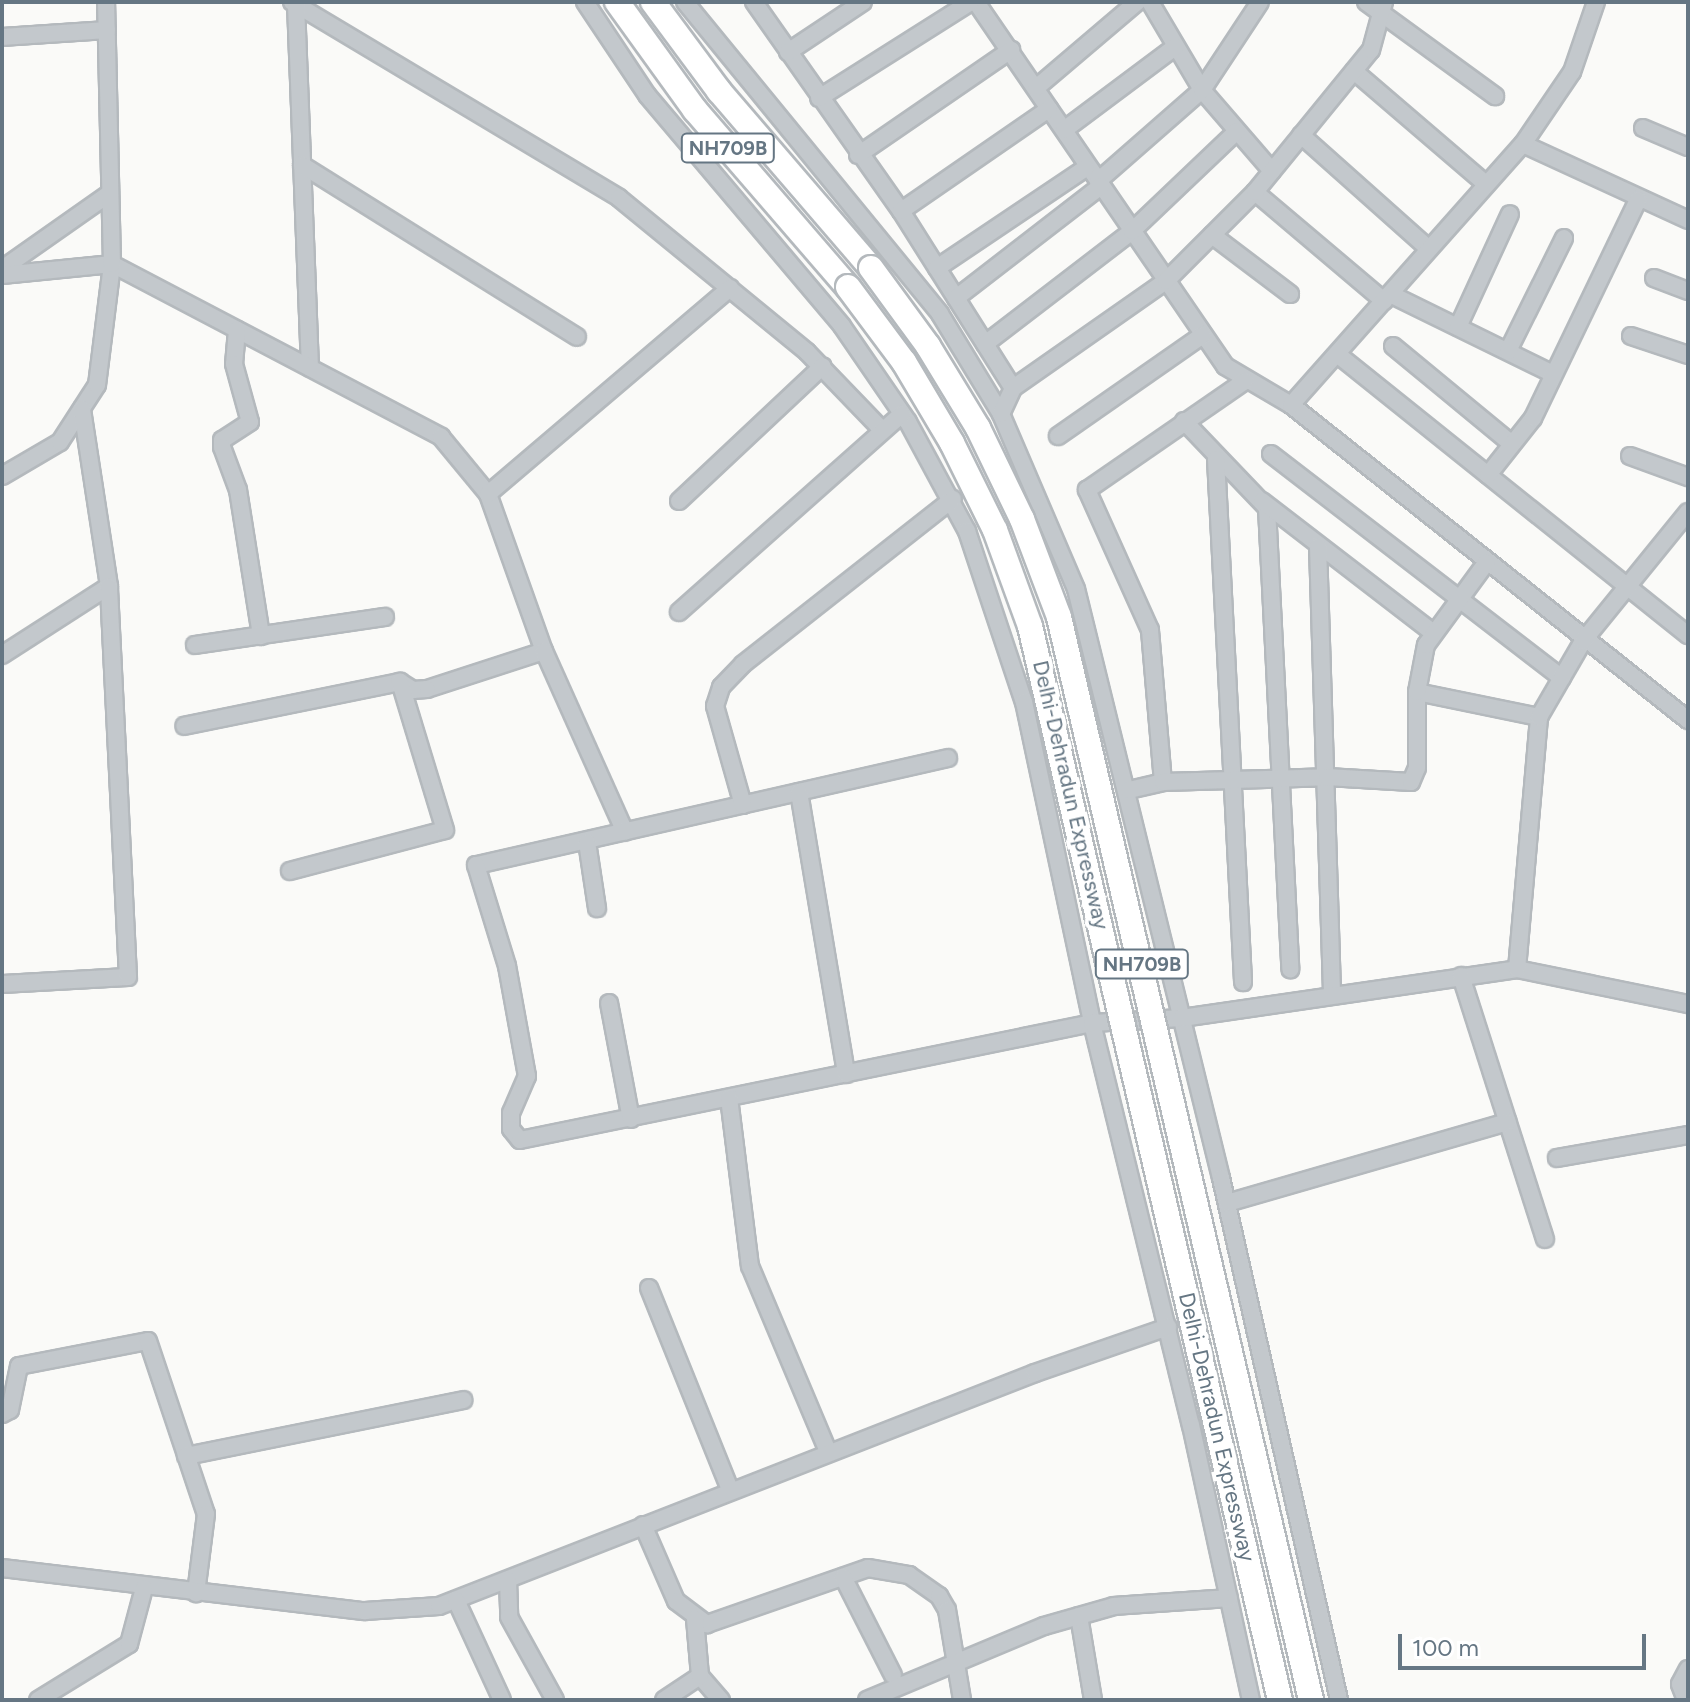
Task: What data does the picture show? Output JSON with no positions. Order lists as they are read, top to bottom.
{
  "streets": {
    "highway": ["NH709B", "Delhi-Dehradun Expressway"]
  },
  "scale_bar": "100 m"
}
